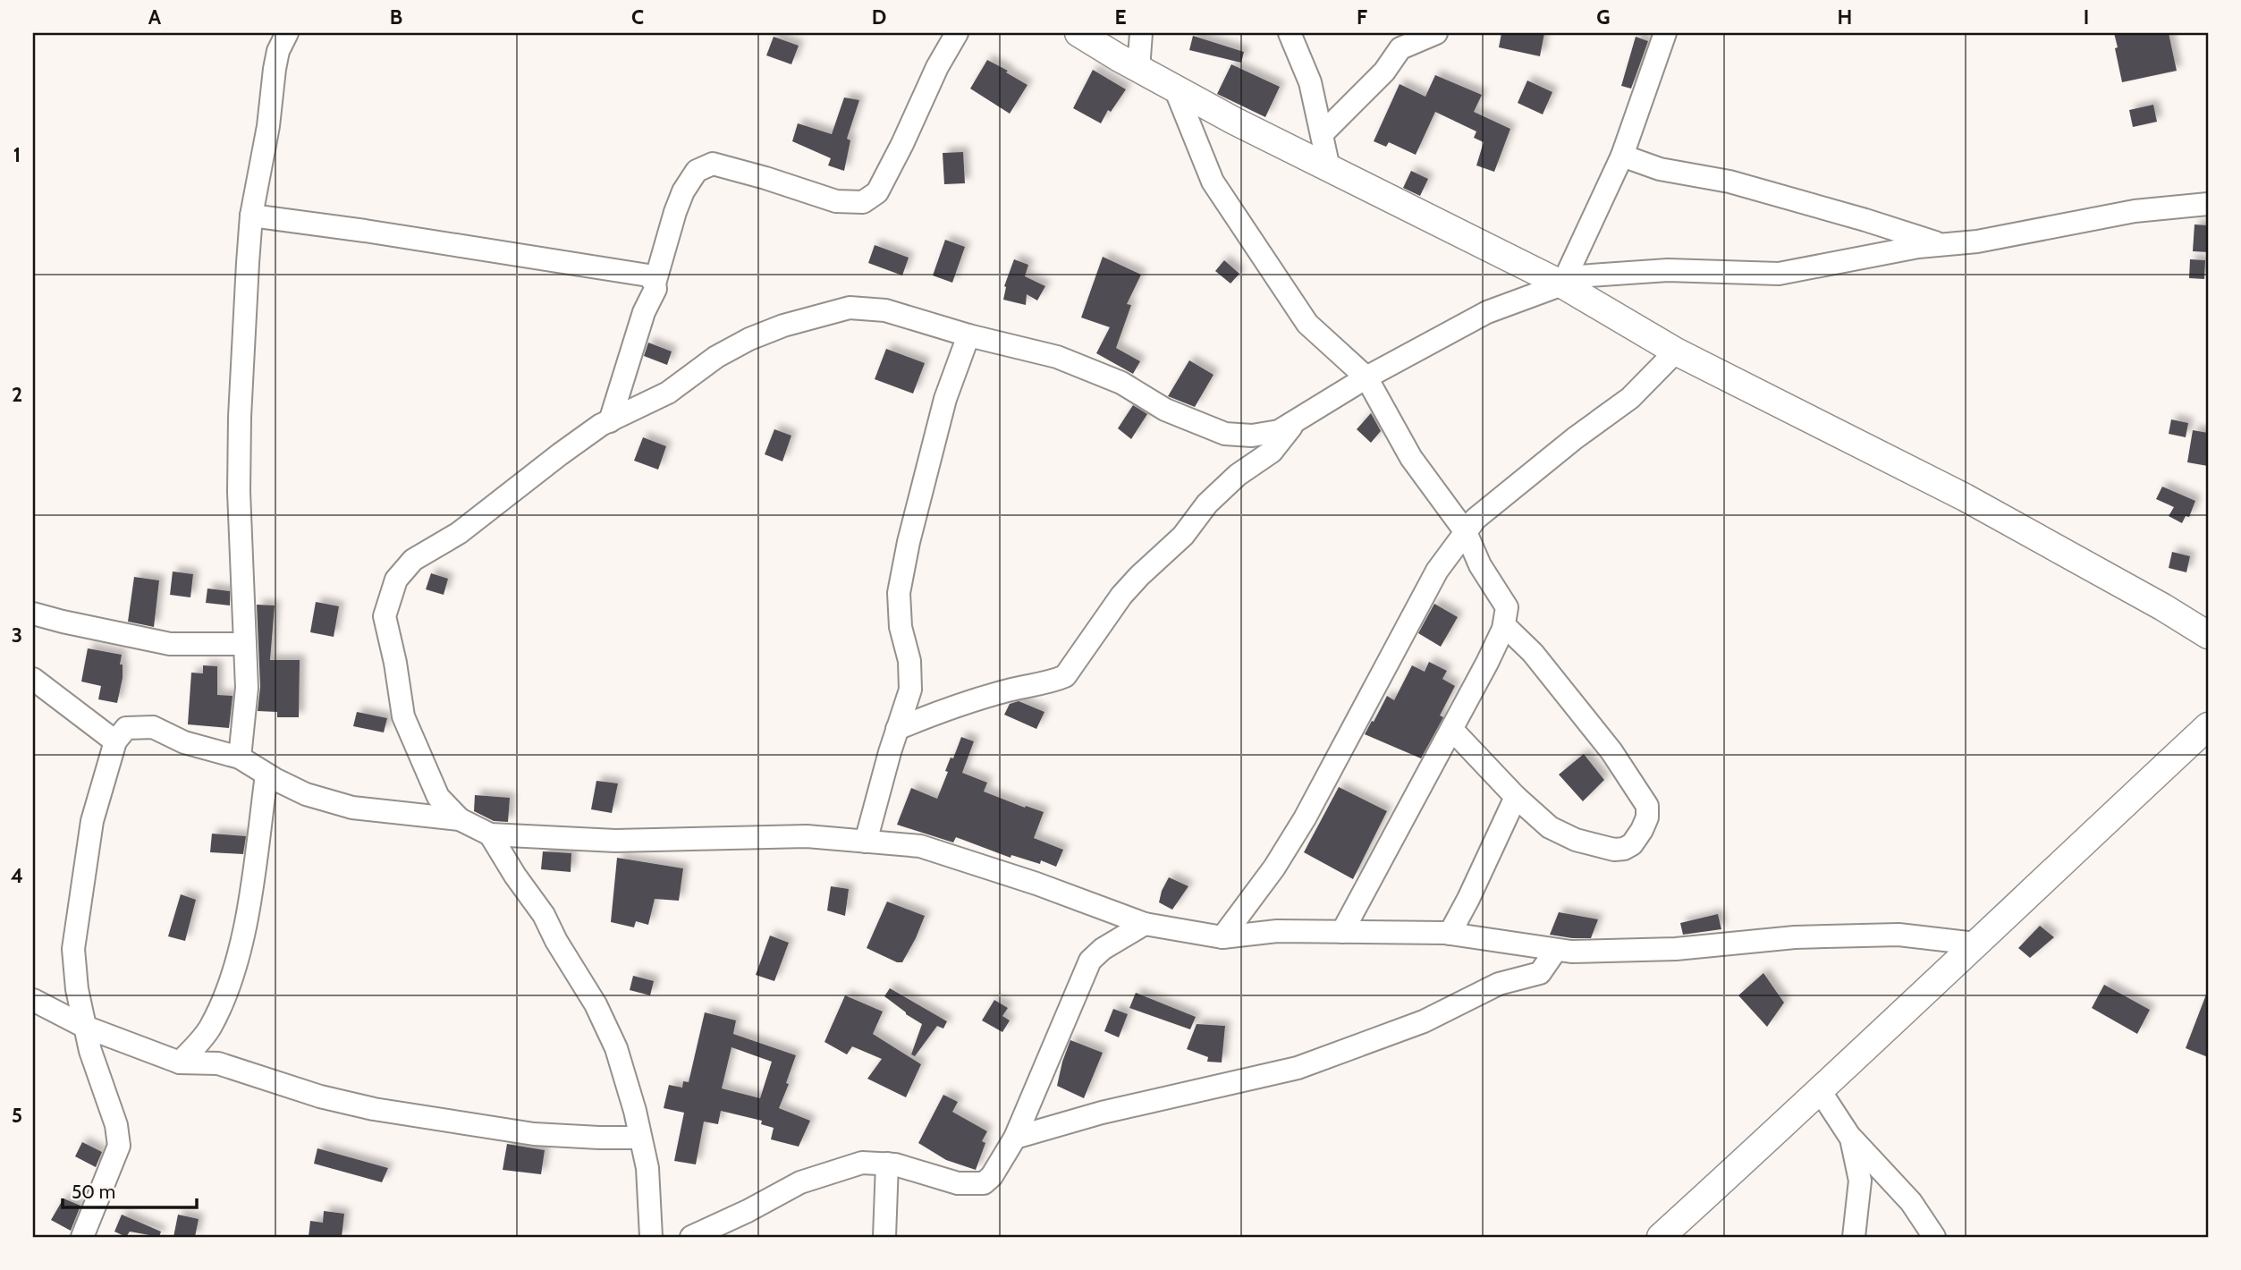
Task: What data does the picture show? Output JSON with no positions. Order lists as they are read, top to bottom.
{
  "scale_bar": "50 m",
  "grid": {
    "columns": [
      "A",
      "B",
      "C",
      "D",
      "E",
      "F",
      "G",
      "H",
      "I"
    ],
    "rows": [
      "1",
      "2",
      "3",
      "4",
      "5"
    ]
  }
}
